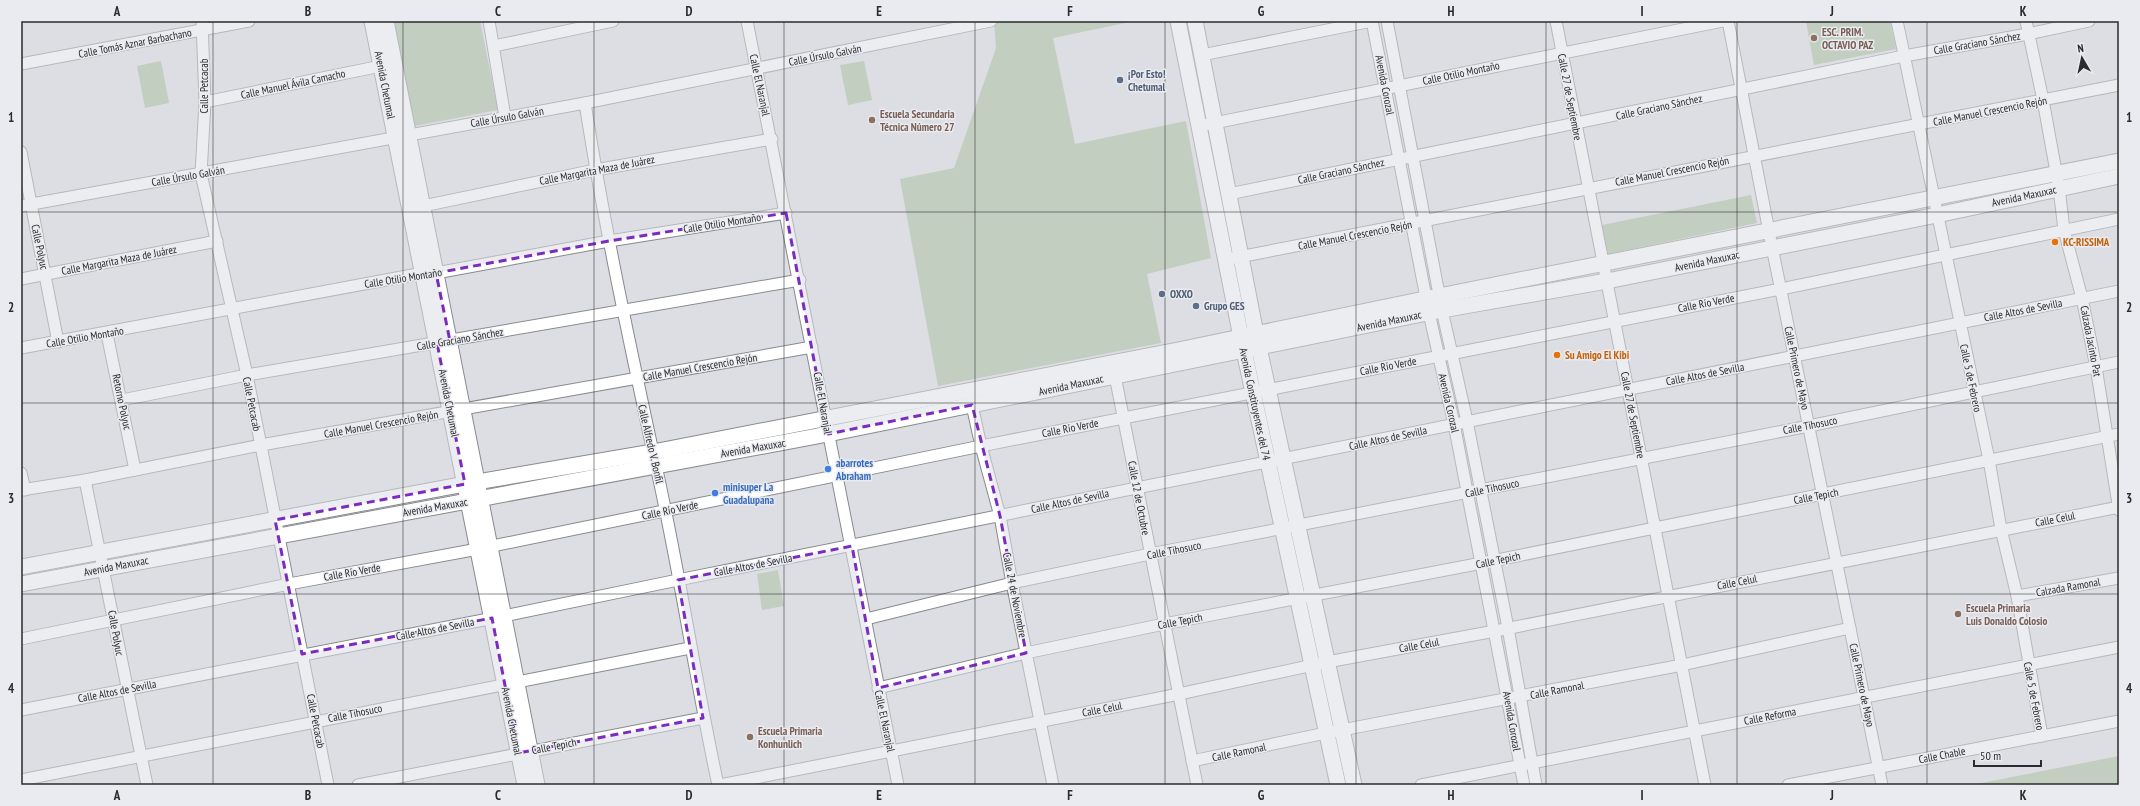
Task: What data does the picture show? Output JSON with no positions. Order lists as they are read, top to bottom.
{
  "streets": {
    "main road": ["Avenida Chetumal", "Avenida Maxuxac", "Avenida Constituyentes del 74"],
    "street": [
      "Calle Tomás Aznar Barbachano",
      "Calle Graciano Sánchez",
      "Calle Úrsulo Galván",
      "Calle Otilio Montaño",
      "Calle Manuel Ávila Camacho",
      "Calle El Naranjal",
      "Avenida Corozal",
      "Calle Petcacab",
      "Calle 27 de Septiembre",
      "Calle Manuel Crescencio Rejón",
      "Calle Margarita Maza de Juárez",
      "Calle Polyuc",
      "Calle Río Verde",
      "Calle Altos de Sevilla",
      "Calzada Jacinto Pat",
      "Calle Primero de Mayo",
      "Calle 5 de Febrero",
      "Retorno Polyuc",
      "Calle Tihosuco",
      "Calle Alfredo V. Bonfil",
      "Calle Tepich",
      "Calle 12 de Octubre",
      "Calle Celul",
      "Calzada Ramonal",
      "Calle 24 de Noviembre",
      "Calle Ramonal",
      "Calle Reforma",
      "Calle Chable"
    ]
  },
  "crossings": [
    ["Calle Tomás Aznar Barbachano", "Calle Petcacab"],
    ["Calle Graciano Sánchez", "Avenida Chetumal"],
    ["Calle Graciano Sánchez", "Calle El Naranjal"],
    ["Calle Graciano Sánchez", "Avenida Corozal"],
    ["Calle Graciano Sánchez", "Calle Petcacab"],
    ["Calle Graciano Sánchez", "Calle 27 de Septiembre"],
    ["Calle Graciano Sánchez", "Calzada Jacinto Pat"],
    ["Calle Graciano Sánchez", "Calle Primero de Mayo"],
    ["Calle Graciano Sánchez", "Calle 5 de Febrero"],
    ["Calle Graciano Sánchez", "Retorno Polyuc"],
    ["Calle Graciano Sánchez", "Avenida Constituyentes del 74"],
    ["Calle Graciano Sánchez", "Calle Alfredo V. Bonfil"],
    ["Calle Úrsulo Galván", "Avenida Chetumal"],
    ["Calle Úrsulo Galván", "Calle El Naranjal"],
    ["Calle Úrsulo Galván", "Calle Petcacab"],
    ["Calle Úrsulo Galván", "Calle Polyuc"],
    ["Calle Úrsulo Galván", "Calle Alfredo V. Bonfil"],
    ["Calle Otilio Montaño", "Avenida Chetumal"],
    ["Calle Otilio Montaño", "Calle El Naranjal"],
    ["Calle Otilio Montaño", "Avenida Corozal"],
    ["Calle Otilio Montaño", "Calle Petcacab"],
    ["Calle Otilio Montaño", "Calle 27 de Septiembre"],
    ["Calle Otilio Montaño", "Calle Polyuc"],
    ["Calle Otilio Montaño", "Retorno Polyuc"],
    ["Calle Otilio Montaño", "Avenida Constituyentes del 74"],
    ["Calle Otilio Montaño", "Calle Alfredo V. Bonfil"],
    ["Calle Manuel Ávila Camacho", "Avenida Chetumal"],
    ["Calle Manuel Ávila Camacho", "Calle Petcacab"],
    ["Avenida Chetumal", "Calle Manuel Crescencio Rejón"],
    ["Avenida Chetumal", "Calle Margarita Maza de Juárez"],
    ["Avenida Chetumal", "Avenida Maxuxac"],
    ["Avenida Chetumal", "Calle Río Verde"],
    ["Avenida Chetumal", "Calle Altos de Sevilla"],
    ["Avenida Chetumal", "Calle Tihosuco"],
    ["Avenida Chetumal", "Calle Tepich"],
    ["Calle El Naranjal", "Calle Manuel Crescencio Rejón"],
    ["Calle El Naranjal", "Calle Margarita Maza de Juárez"],
    ["Calle El Naranjal", "Avenida Maxuxac"],
    ["Calle El Naranjal", "Calle Río Verde"],
    ["Calle El Naranjal", "Calle Altos de Sevilla"],
    ["Calle El Naranjal", "Calle Tihosuco"],
    ["Calle El Naranjal", "Calle Tepich"],
    ["Calle El Naranjal", "Calle Celul"],
    ["Avenida Corozal", "Calle Manuel Crescencio Rejón"],
    ["Avenida Corozal", "Avenida Maxuxac"],
    ["Avenida Corozal", "Calle Río Verde"],
    ["Avenida Corozal", "Calle Altos de Sevilla"],
    ["Avenida Corozal", "Calle Tihosuco"],
    ["Avenida Corozal", "Calle Tepich"],
    ["Avenida Corozal", "Calle Celul"],
    ["Avenida Corozal", "Calle Ramonal"],
    ["Avenida Corozal", "Calle Reforma"],
    ["Calle Petcacab", "Calle Manuel Crescencio Rejón"],
    ["Calle Petcacab", "Calle Margarita Maza de Juárez"],
    ["Calle Petcacab", "Avenida Maxuxac"],
    ["Calle Petcacab", "Calle Río Verde"],
    ["Calle Petcacab", "Calle Altos de Sevilla"],
    ["Calle Petcacab", "Calle Tihosuco"],
    ["Calle 27 de Septiembre", "Calle Manuel Crescencio Rejón"],
    ["Calle 27 de Septiembre", "Avenida Maxuxac"],
    ["Calle 27 de Septiembre", "Calle Río Verde"],
    ["Calle 27 de Septiembre", "Calle Altos de Sevilla"],
    ["Calle 27 de Septiembre", "Calle Tihosuco"],
    ["Calle 27 de Septiembre", "Calle Tepich"],
    ["Calle 27 de Septiembre", "Calle Celul"],
    ["Calle 27 de Septiembre", "Calle Ramonal"],
    ["Calle 27 de Septiembre", "Calle Reforma"],
    ["Calle Manuel Crescencio Rejón", "Calle Polyuc"],
    ["Calle Manuel Crescencio Rejón", "Calzada Jacinto Pat"],
    ["Calle Manuel Crescencio Rejón", "Calle Primero de Mayo"],
    ["Calle Manuel Crescencio Rejón", "Calle 5 de Febrero"],
    ["Calle Manuel Crescencio Rejón", "Retorno Polyuc"],
    ["Calle Manuel Crescencio Rejón", "Avenida Constituyentes del 74"],
    ["Calle Manuel Crescencio Rejón", "Calle Alfredo V. Bonfil"],
    ["Calle Margarita Maza de Juárez", "Calle Polyuc"],
    ["Calle Margarita Maza de Juárez", "Calle Alfredo V. Bonfil"],
    ["Avenida Maxuxac", "Calle Polyuc"],
    ["Avenida Maxuxac", "Calzada Jacinto Pat"],
    ["Avenida Maxuxac", "Calle Primero de Mayo"],
    ["Avenida Maxuxac", "Calle 5 de Febrero"],
    ["Avenida Maxuxac", "Avenida Constituyentes del 74"],
    ["Avenida Maxuxac", "Calle Alfredo V. Bonfil"],
    ["Avenida Maxuxac", "Calle 12 de Octubre"],
    ["Avenida Maxuxac", "Calle 24 de Noviembre"],
    ["Calle Polyuc", "Calle Río Verde"],
    ["Calle Polyuc", "Calle Altos de Sevilla"],
    ["Calle Polyuc", "Calle Tihosuco"],
    ["Calle Río Verde", "Calzada Jacinto Pat"],
    ["Calle Río Verde", "Calle Primero de Mayo"],
    ["Calle Río Verde", "Calle 5 de Febrero"],
    ["Calle Río Verde", "Avenida Constituyentes del 74"],
    ["Calle Río Verde", "Calle Alfredo V. Bonfil"],
    ["Calle Río Verde", "Calle 12 de Octubre"],
    ["Calle Río Verde", "Calle 24 de Noviembre"],
    ["Calle Altos de Sevilla", "Calzada Jacinto Pat"],
    ["Calle Altos de Sevilla", "Calle Primero de Mayo"],
    ["Calle Altos de Sevilla", "Calle 5 de Febrero"],
    ["Calle Altos de Sevilla", "Avenida Constituyentes del 74"],
    ["Calle Altos de Sevilla", "Calle Alfredo V. Bonfil"],
    ["Calle Altos de Sevilla", "Calle 12 de Octubre"],
    ["Calle Altos de Sevilla", "Calle 24 de Noviembre"],
    ["Calzada Jacinto Pat", "Calle Tihosuco"],
    ["Calzada Jacinto Pat", "Calle Tepich"],
    ["Calzada Jacinto Pat", "Calle Celul"],
    ["Calle Primero de Mayo", "Calle Tihosuco"],
    ["Calle Primero de Mayo", "Calle Tepich"],
    ["Calle Primero de Mayo", "Calle Celul"],
    ["Calle Primero de Mayo", "Calle Ramonal"],
    ["Calle Primero de Mayo", "Calle Reforma"],
    ["Calle Primero de Mayo", "Calle Chable"],
    ["Calle 5 de Febrero", "Calle Tihosuco"],
    ["Calle 5 de Febrero", "Calle Tepich"],
    ["Calle 5 de Febrero", "Calle Celul"],
    ["Calle 5 de Febrero", "Calzada Ramonal"],
    ["Calle 5 de Febrero", "Calle Reforma"],
    ["Calle 5 de Febrero", "Calle Chable"],
    ["Avenida Constituyentes del 74", "Calle Tihosuco"],
    ["Avenida Constituyentes del 74", "Calle Tepich"],
    ["Avenida Constituyentes del 74", "Calle Celul"],
    ["Avenida Constituyentes del 74", "Calle Ramonal"],
    ["Calle Tihosuco", "Calle Alfredo V. Bonfil"],
    ["Calle Tihosuco", "Calle 12 de Octubre"],
    ["Calle Tihosuco", "Calle 24 de Noviembre"],
    ["Calle Alfredo V. Bonfil", "Calle Tepich"],
    ["Calle Alfredo V. Bonfil", "Calle Celul"],
    ["Calle Tepich", "Calle 12 de Octubre"],
    ["Calle Tepich", "Calle 24 de Noviembre"],
    ["Calle 12 de Octubre", "Calle Celul"],
    ["Calle 12 de Octubre", "Calle Ramonal"],
    ["Calle Celul", "Calle 24 de Noviembre"]
  ],
  "places": [
    "ESC. PRIM. OCTAVIO PAZ",
    "¡Por Esto! Chetumal",
    "Escuela Secundaria Técnica Número 27",
    "KC-RISSIMA",
    "OXXO",
    "Grupo GES",
    "Su Amigo El Kibi",
    "abarrotes Abraham",
    "minisuper La Guadalupana",
    "Escuela Primaria Luis Donaldo Colosio",
    "Escuela Primaria Konhunlich"
  ],
  "scale_bar": "50 m",
  "north": "top",
  "grid": {
    "columns": [
      "A",
      "B",
      "C",
      "D",
      "E",
      "F",
      "G",
      "H",
      "I",
      "J",
      "K"
    ],
    "rows": [
      "1",
      "2",
      "3",
      "4"
    ]
  }
}
